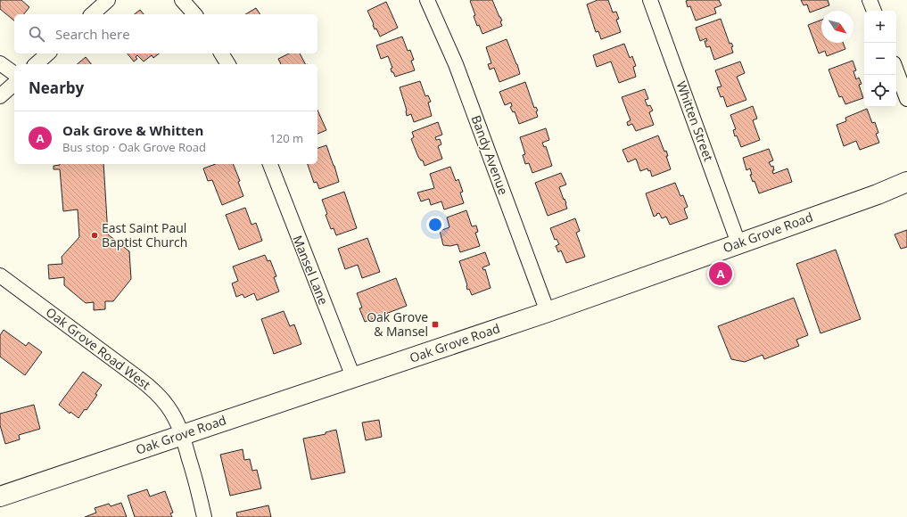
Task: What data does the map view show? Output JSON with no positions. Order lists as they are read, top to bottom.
{
  "streets": {
    "street": [
      "Whitten Street",
      "Bandy Avenue",
      "Oak Grove Road",
      "Mansel Lane",
      "Oak Grove Road West"
    ]
  },
  "crossings": [
    ["Whitten Street", "Oak Grove Road"],
    ["Bandy Avenue", "Oak Grove Road"],
    ["Oak Grove Road", "Mansel Lane"],
    ["Oak Grove Road", "Oak Grove Road West"]
  ],
  "places": {
    "other": ["East Saint Paul Baptist Church"],
    "transit": ["Oak Grove & Mansel"]
  },
  "north": "bottom right",
  "page": {
    "map_buttons": ["+", "−"],
    "search": "Search here",
    "heading": "Nearby",
    "list": [
      {
        "mark": "A",
        "name": "Oak Grove & Whitten",
        "note": "Bus stop · Oak Grove Road",
        "value": "120 m"
      }
    ],
    "pins": "A"
  }
}
